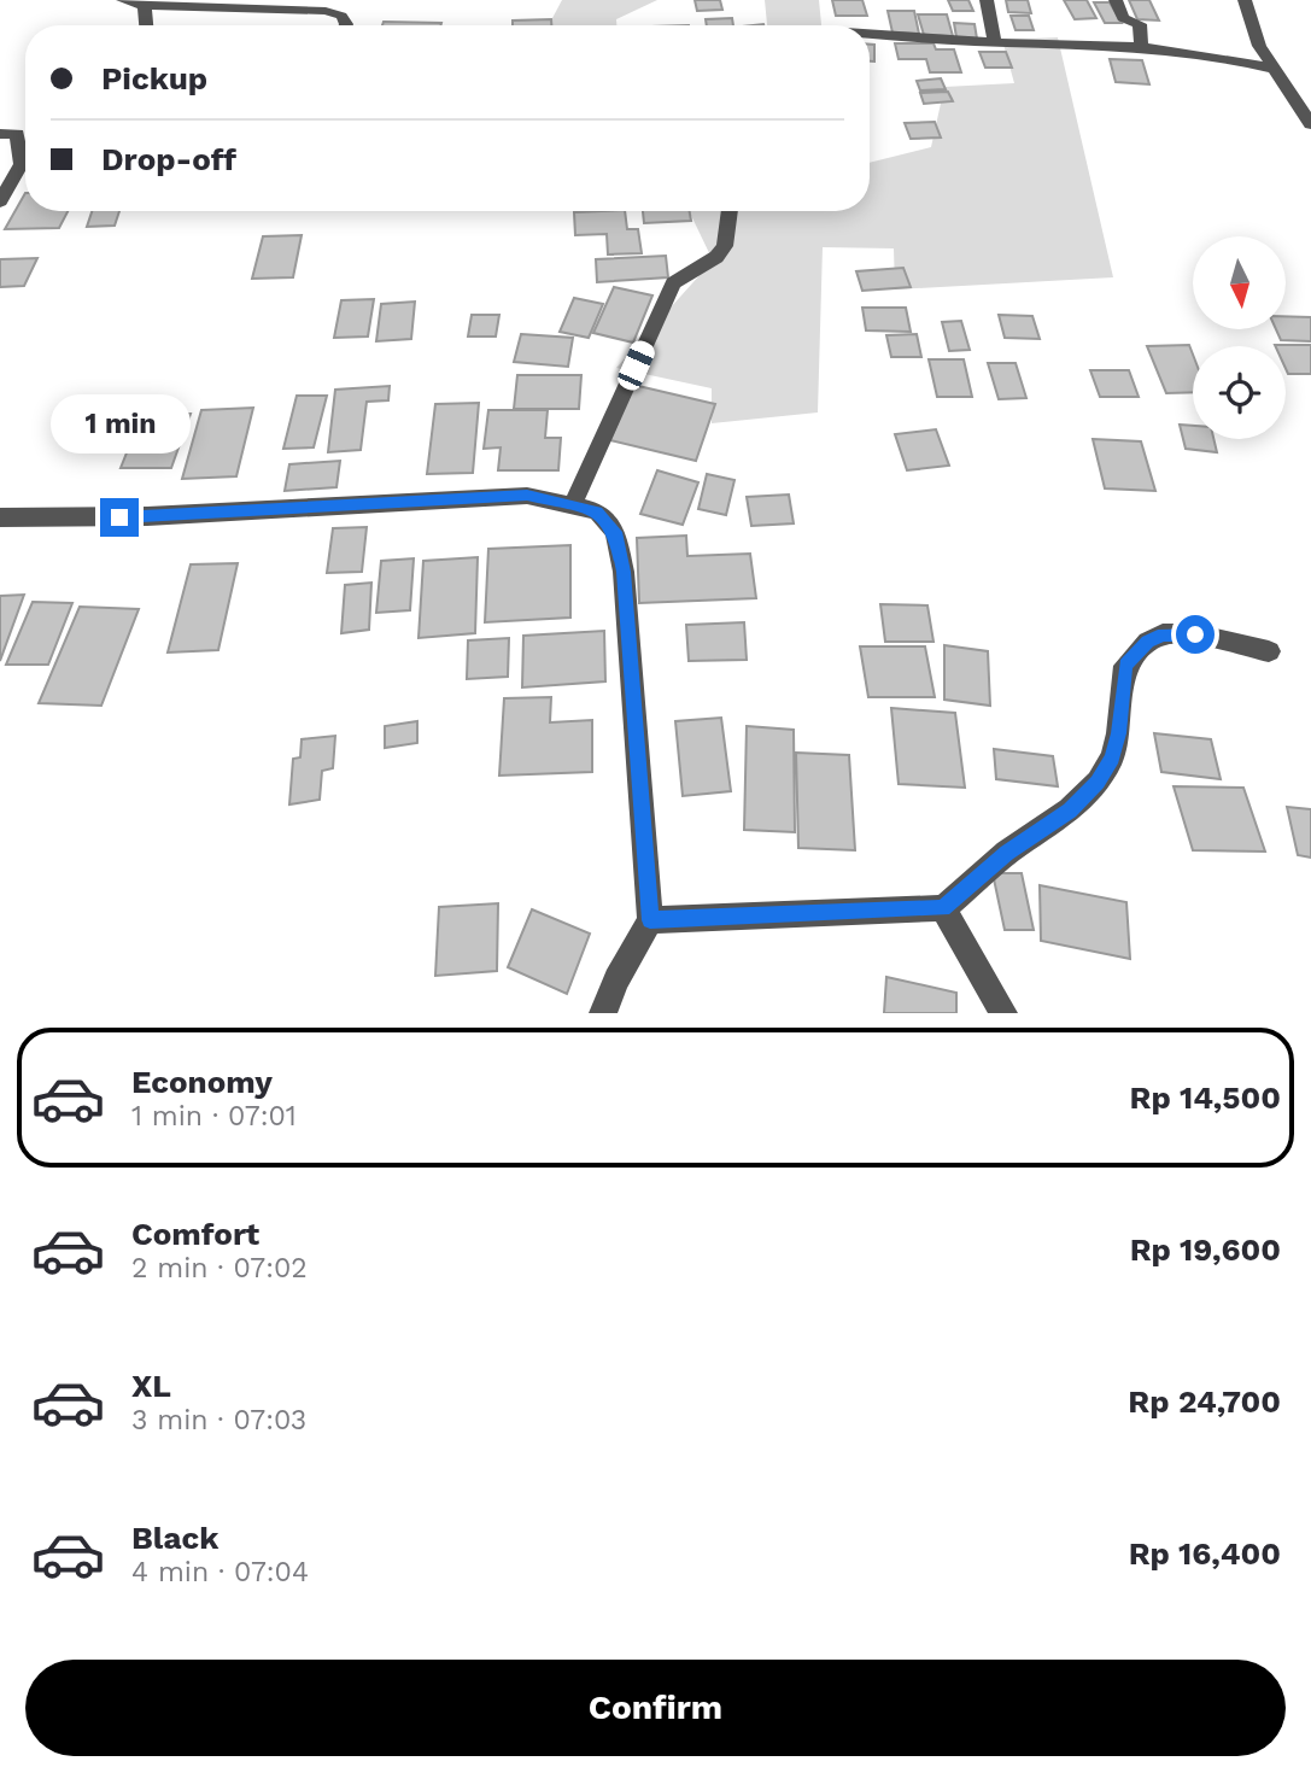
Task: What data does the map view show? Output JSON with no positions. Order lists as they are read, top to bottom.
{
  "north": "bottom",
  "page": {
    "banner": ["Pickup", "Drop-off"],
    "bubble": "1 min",
    "list": [
      {
        "name": "Economy",
        "note": "1 min · 07:01",
        "value": "Rp 14,500"
      },
      {
        "name": "Comfort",
        "note": "2 min · 07:02",
        "value": "Rp 19,600"
      },
      {
        "name": "XL",
        "note": "3 min · 07:03",
        "value": "Rp 24,700"
      },
      {
        "name": "Black",
        "note": "4 min · 07:04",
        "value": "Rp 16,400"
      }
    ],
    "buttons": "Confirm"
  }
}
